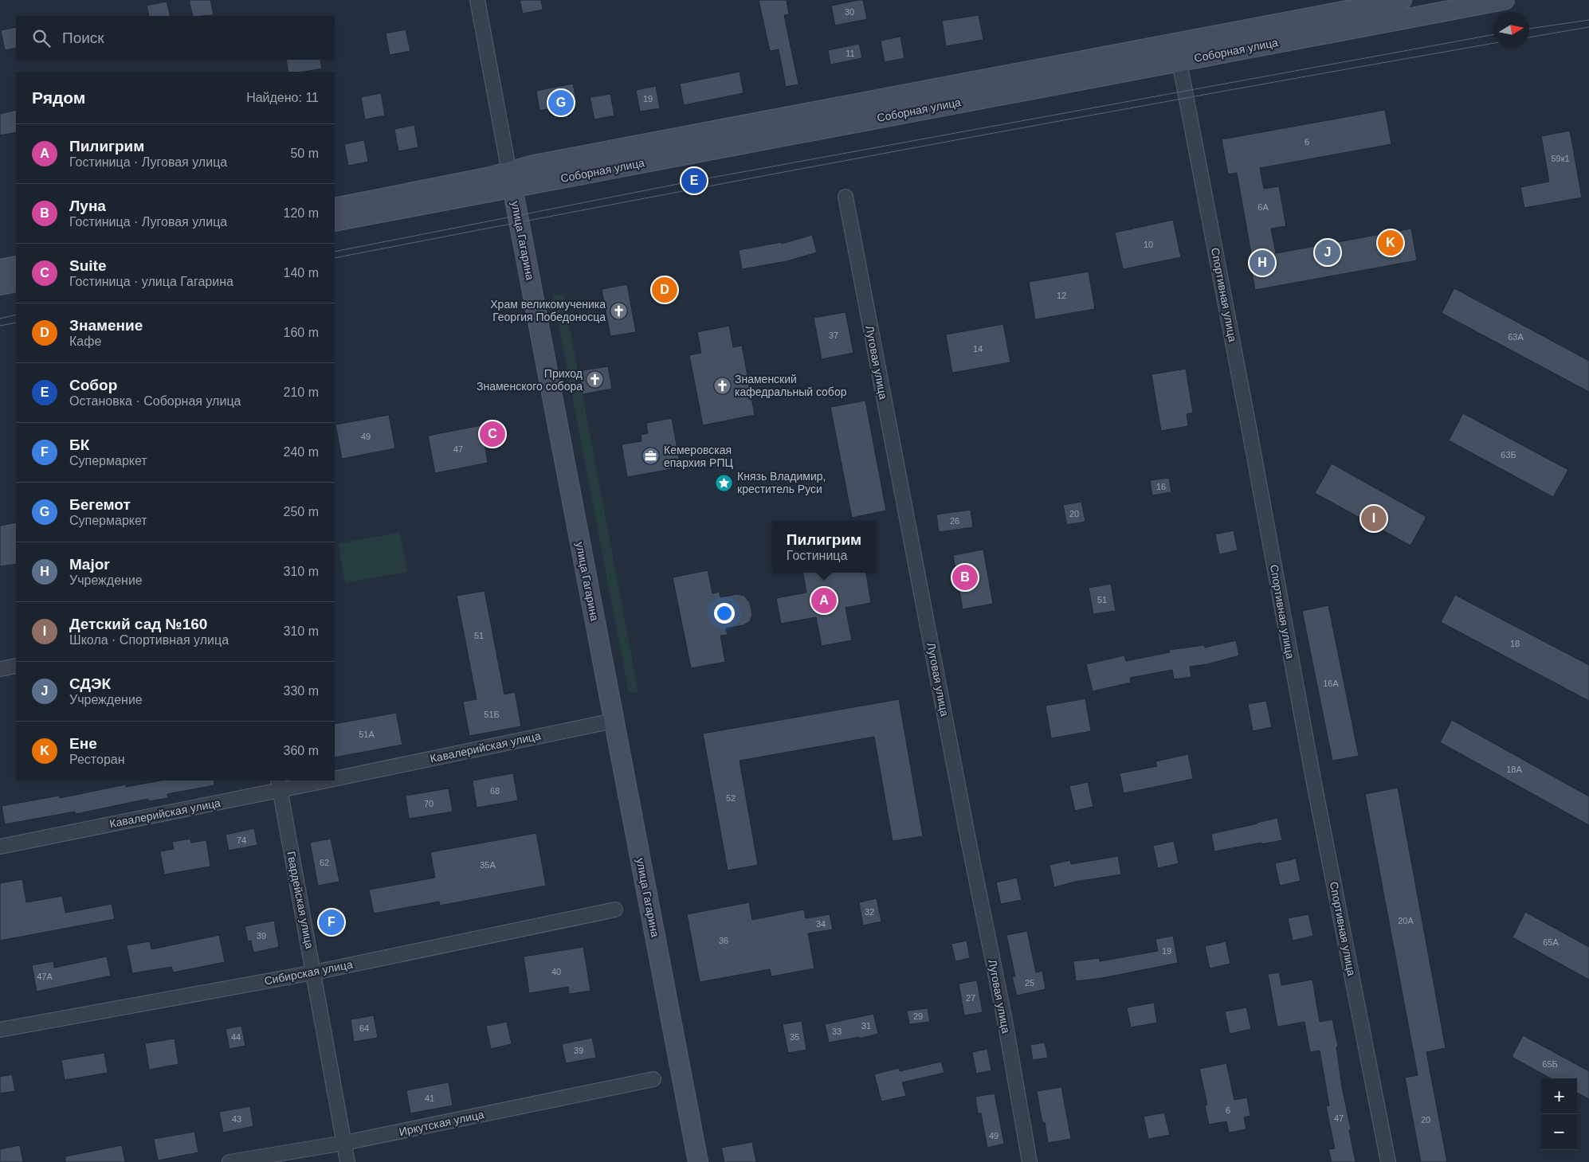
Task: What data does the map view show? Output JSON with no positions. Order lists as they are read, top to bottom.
{
  "streets": {
    "main road": ["Соборная улица", "улица Гагарина"],
    "street": [
      "Спортивная улица",
      "Луговая улица",
      "Кавалерийская улица",
      "Гвардейская улица",
      "Сибирская улица",
      "Иркутская улица"
    ]
  },
  "crossings": [
    ["Соборная улица", "улица Гагарина"],
    ["Соборная улица", "Спортивная улица"],
    ["улица Гагарина", "Кавалерийская улица"],
    ["Кавалерийская улица", "Гвардейская улица"],
    ["Гвардейская улица", "Сибирская улица"],
    ["Гвардейская улица", "Иркутская улица"]
  ],
  "places": {
    "church": ["Храм великомученика Георгия Победоносца", "Приход Знаменского собора", "Знаменский кафедральный собор"],
    "office": ["Кемеровская епархия РПЦ"],
    "place": ["Князь Владимир, креститель Руси"]
  },
  "house_numbers": [
    "30",
    "11",
    "19",
    "6",
    "59к1",
    "6А",
    "10",
    "12",
    "37",
    "63А",
    "14",
    "49",
    "47",
    "63Б",
    "16",
    "20",
    "26",
    "51",
    "51",
    "18",
    "16А",
    "51Б",
    "51А",
    "18А",
    "68",
    "52",
    "70",
    "74",
    "62",
    "35А",
    "32",
    "20А",
    "34",
    "39",
    "36",
    "65А",
    "19",
    "40",
    "47А",
    "25",
    "27",
    "29",
    "31",
    "64",
    "33",
    "44",
    "35",
    "39",
    "65Б",
    "41",
    "6",
    "47",
    "43",
    "20",
    "49"
  ],
  "north": "right",
  "page": {
    "search": "Поиск",
    "heading": ["Рядом", "Найдено: 11"],
    "pins": [
      "G",
      "E",
      "K",
      "J",
      "H",
      "D",
      "C",
      "I",
      "B",
      "A",
      "F"
    ],
    "list": [
      {
        "mark": "A",
        "name": "Пилигрим",
        "note": "Гостиница · Луговая улица",
        "value": "50 m"
      },
      {
        "mark": "B",
        "name": "Луна",
        "note": "Гостиница · Луговая улица",
        "value": "120 m"
      },
      {
        "mark": "C",
        "name": "Suite",
        "note": "Гостиница · улица Гагарина",
        "value": "140 m"
      },
      {
        "mark": "D",
        "name": "Знамение",
        "note": "Кафе",
        "value": "160 m"
      },
      {
        "mark": "E",
        "name": "Собор",
        "note": "Остановка · Соборная улица",
        "value": "210 m"
      },
      {
        "mark": "F",
        "name": "БК",
        "note": "Супермаркет",
        "value": "240 m"
      },
      {
        "mark": "G",
        "name": "Бегемот",
        "note": "Супермаркет",
        "value": "250 m"
      },
      {
        "mark": "H",
        "name": "Major",
        "note": "Учреждение",
        "value": "310 m"
      },
      {
        "mark": "I",
        "name": "Детский сад №160",
        "note": "Школа · Спортивная улица",
        "value": "310 m"
      },
      {
        "mark": "J",
        "name": "СДЭК",
        "note": "Учреждение",
        "value": "330 m"
      },
      {
        "mark": "K",
        "name": "Ене",
        "note": "Ресторан",
        "value": "360 m"
      }
    ],
    "popup": ["Пилигрим", "Гостиница"],
    "map_buttons": ["+", "−"]
  }
}
